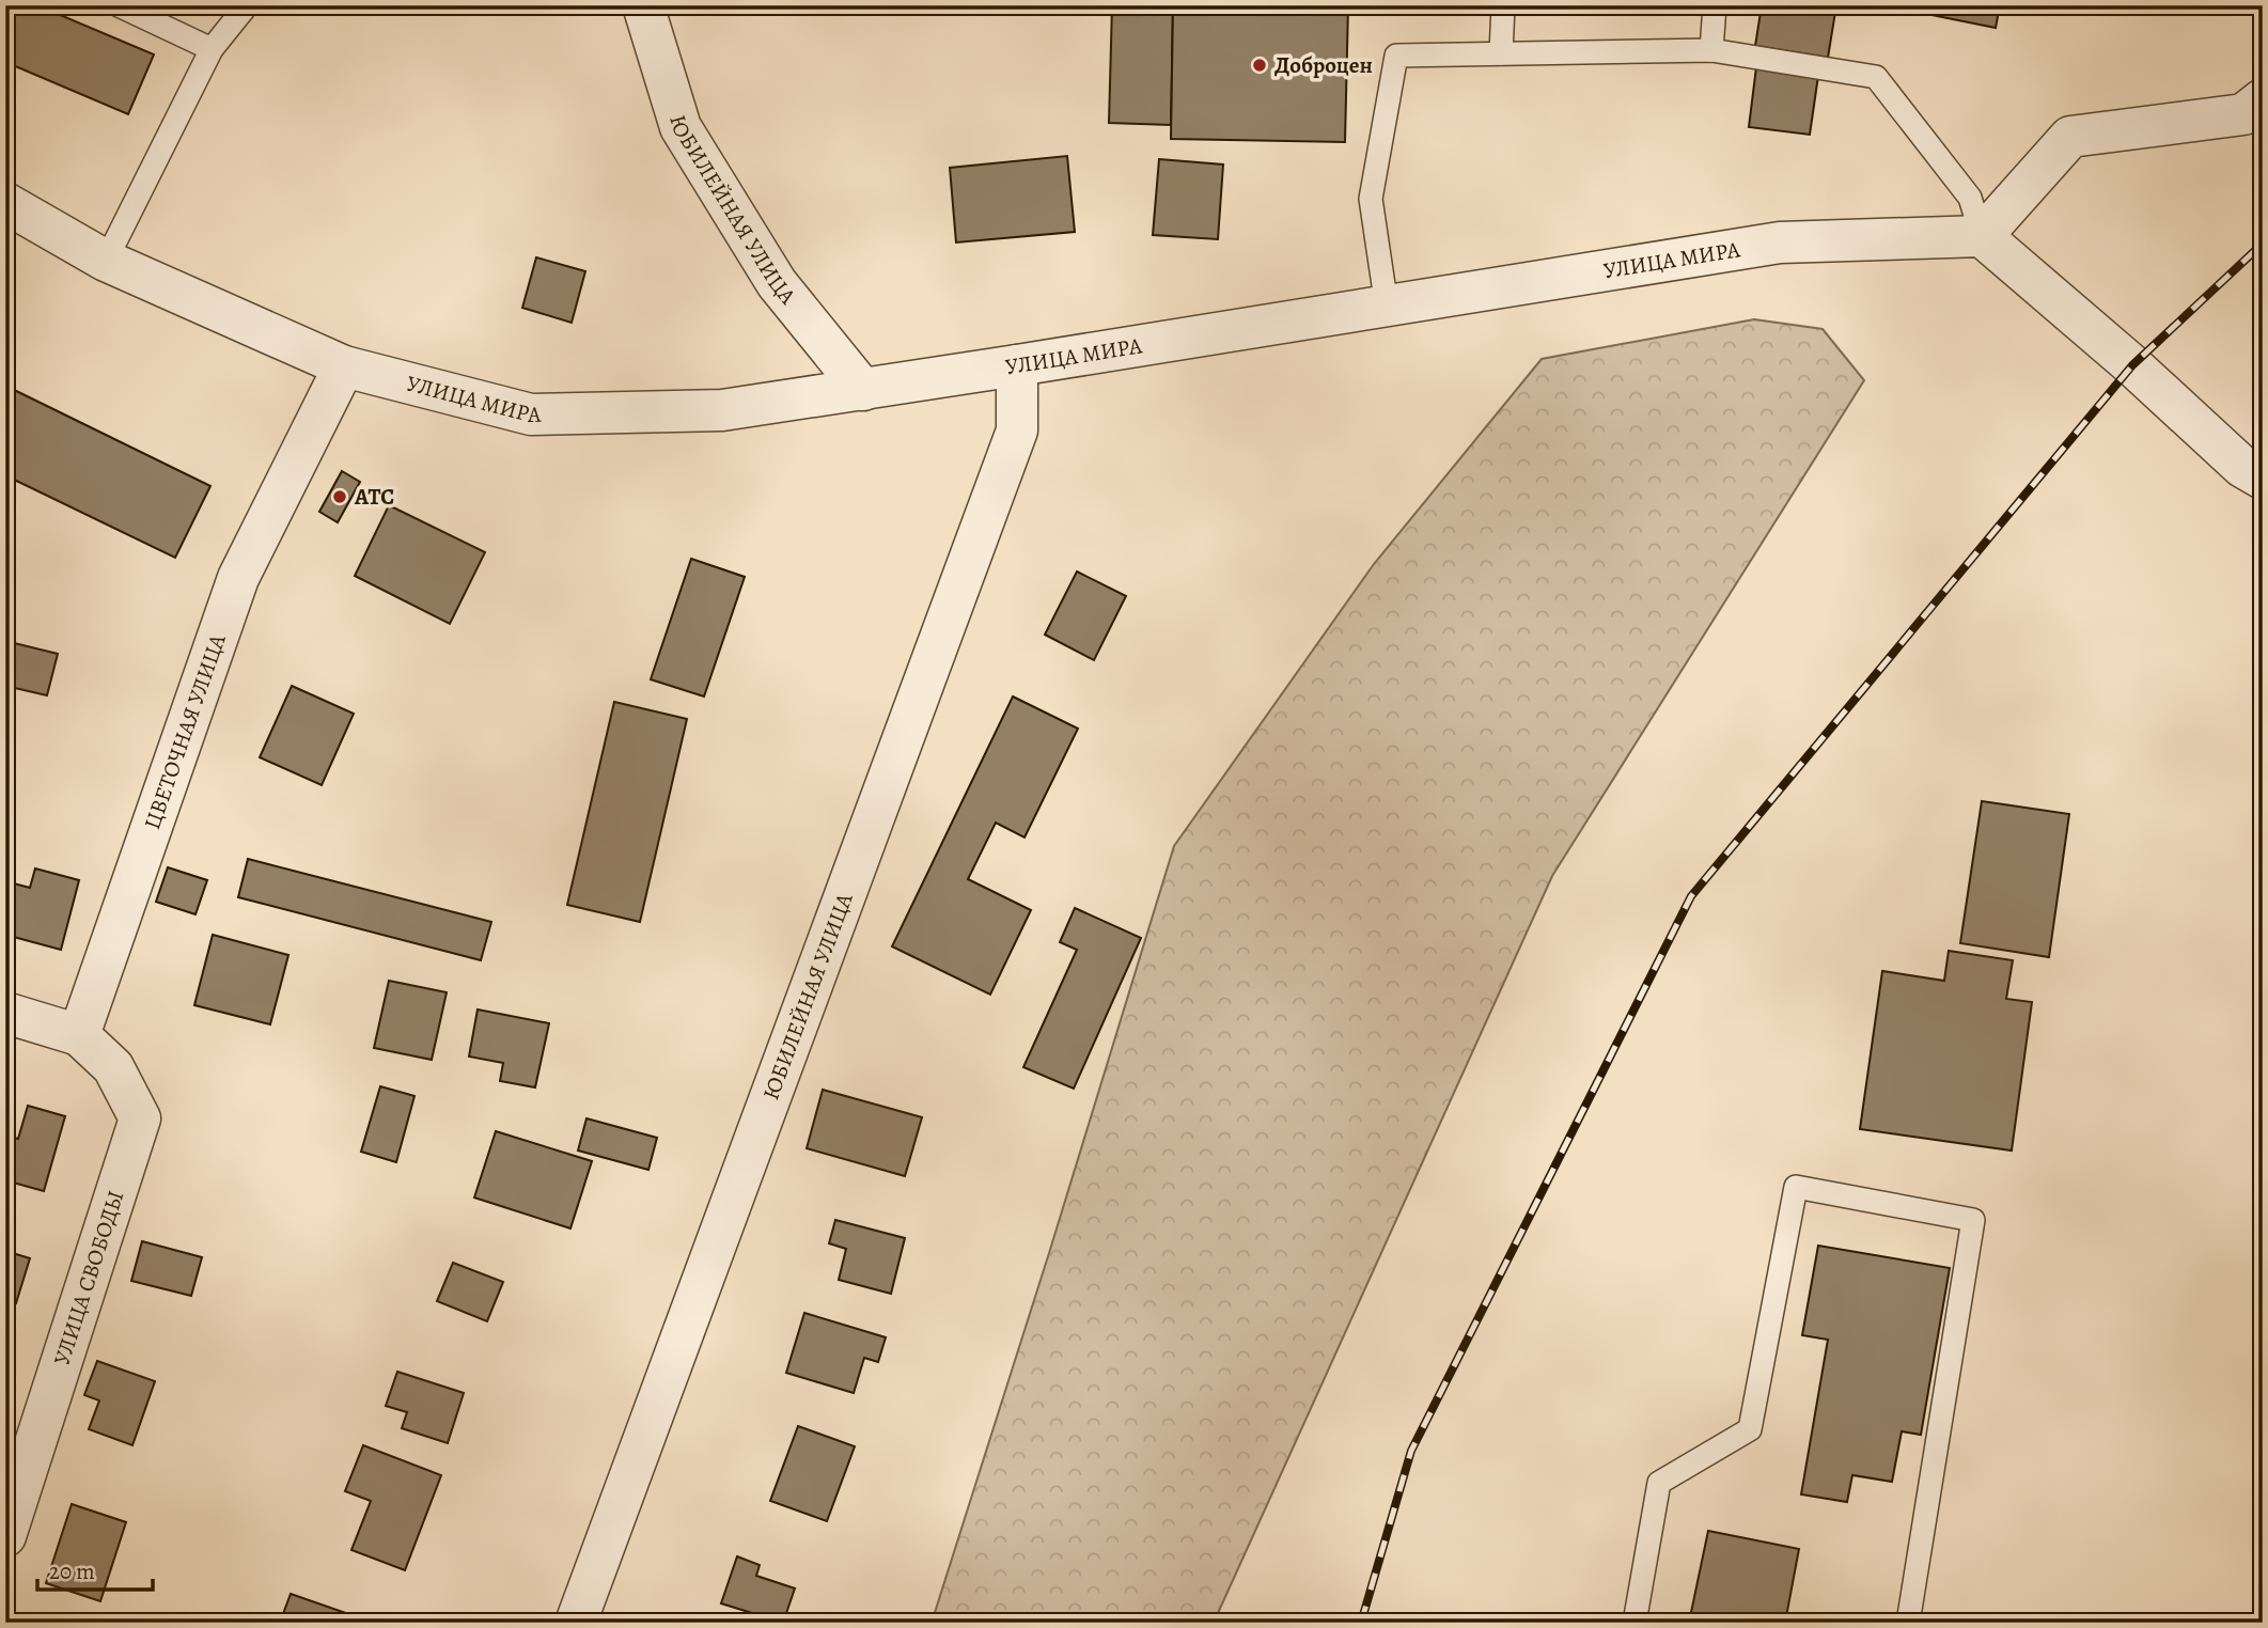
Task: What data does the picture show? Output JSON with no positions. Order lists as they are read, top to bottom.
{
  "streets": {
    "street": [
      "ЮБИЛЕЙНАЯ УЛИЦА",
      "УЛИЦА МИРА",
      "ЦВЕТОЧНАЯ УЛИЦА",
      "УЛИЦА СВОБОДЫ"
    ]
  },
  "crossings": [
    ["ЮБИЛЕЙНАЯ УЛИЦА", "УЛИЦА МИРА"],
    ["УЛИЦА МИРА", "ЦВЕТОЧНАЯ УЛИЦА"],
    ["ЦВЕТОЧНАЯ УЛИЦА", "УЛИЦА СВОБОДЫ"]
  ],
  "places": ["Доброцен", "АТС"],
  "scale_bar": "20 m"
}
